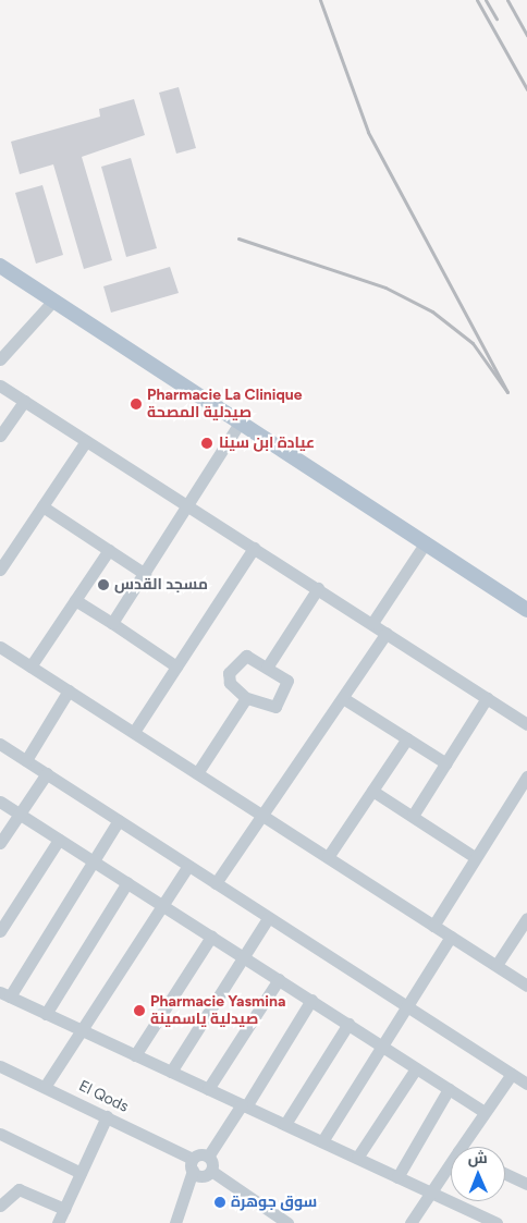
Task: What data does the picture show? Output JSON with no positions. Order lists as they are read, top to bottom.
{
  "streets": {
    "street": ["El Qods"]
  },
  "places": [
    "Pharmacie La Clinique صيدلية المصحة",
    "عيادة ابن سينا",
    "مسجد القدس",
    "Pharmacie Yasmina صيدلية ياسمينة",
    "سوق جوهرة"
  ],
  "north": "top"
}
